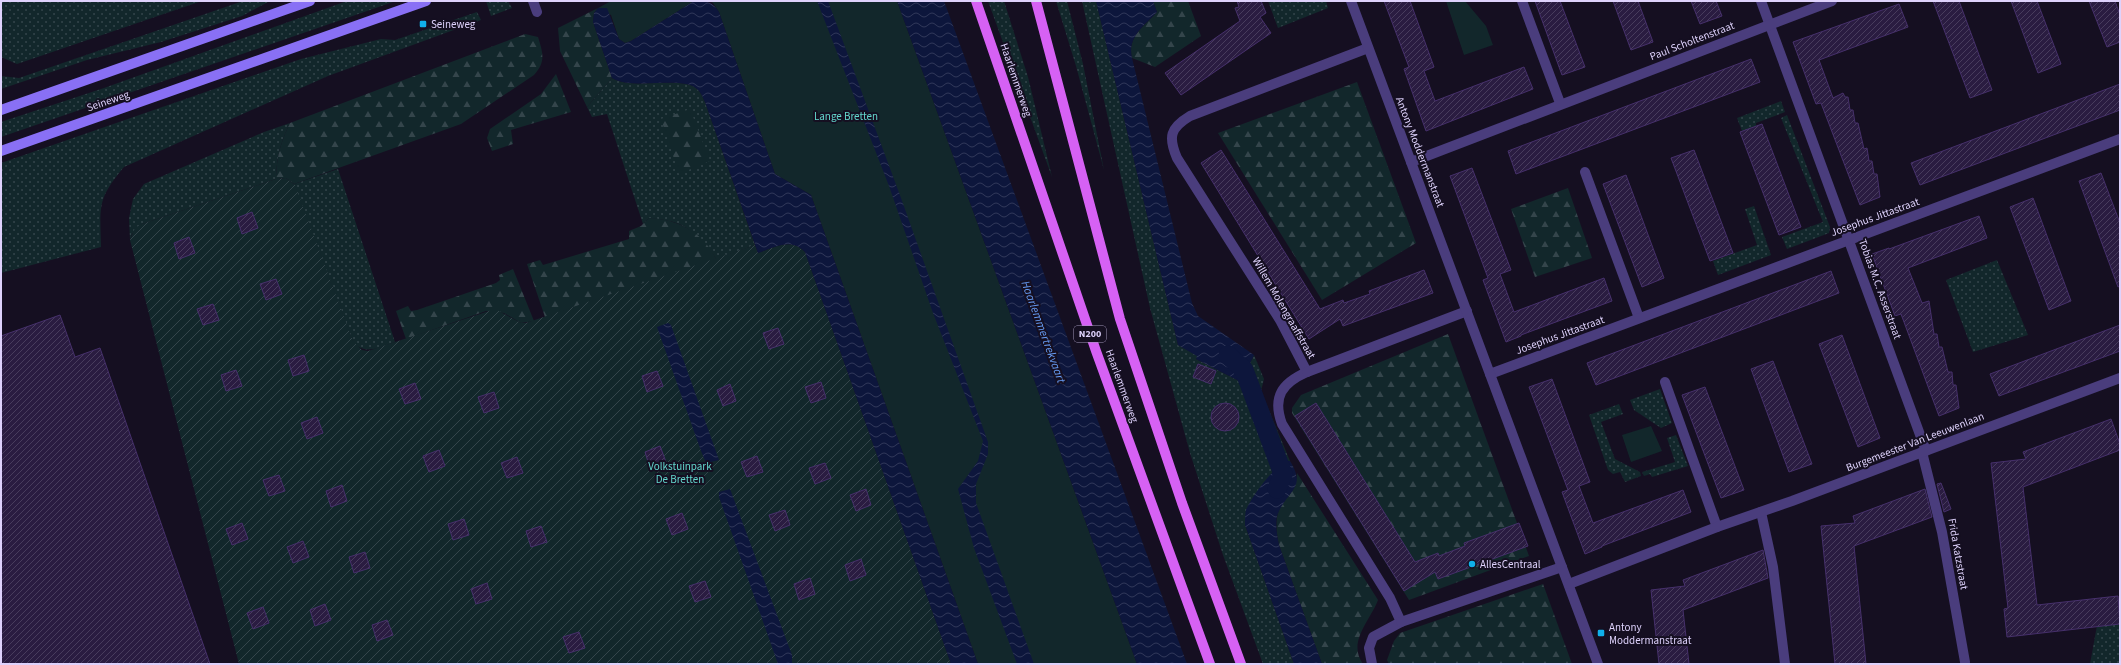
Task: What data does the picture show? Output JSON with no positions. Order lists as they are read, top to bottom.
{
  "streets": {
    "main road": ["Haarlemmerweg", "Seineweg", "N200"],
    "street": [
      "Paul Scholtenstraat",
      "Antony Moddermanstraat",
      "Josephus Jittastraat",
      "Tobias M.C. Asserstraat",
      "Willem Molengraaffstraat",
      "Burgemeester Van Leeuwenlaan",
      "Frida Katzstraat"
    ]
  },
  "crossings": [
    ["Paul Scholtenstraat", "Antony Moddermanstraat"],
    ["Paul Scholtenstraat", "Tobias M.C. Asserstraat"],
    ["Antony Moddermanstraat", "Josephus Jittastraat"],
    ["Antony Moddermanstraat", "Willem Molengraaffstraat"],
    ["Antony Moddermanstraat", "Burgemeester Van Leeuwenlaan"],
    ["Josephus Jittastraat", "Tobias M.C. Asserstraat"],
    ["Tobias M.C. Asserstraat", "Burgemeester Van Leeuwenlaan"],
    ["Tobias M.C. Asserstraat", "Frida Katzstraat"],
    ["Burgemeester Van Leeuwenlaan", "Frida Katzstraat"]
  ],
  "water": ["Haarlemmertrekvaart"],
  "parks": ["Lange Bretten", "Volkstuinpark De Bretten"],
  "places": {
    "transit": ["Seineweg", "Antony Moddermanstraat"],
    "other": ["AllesCentraal"]
  }
}
